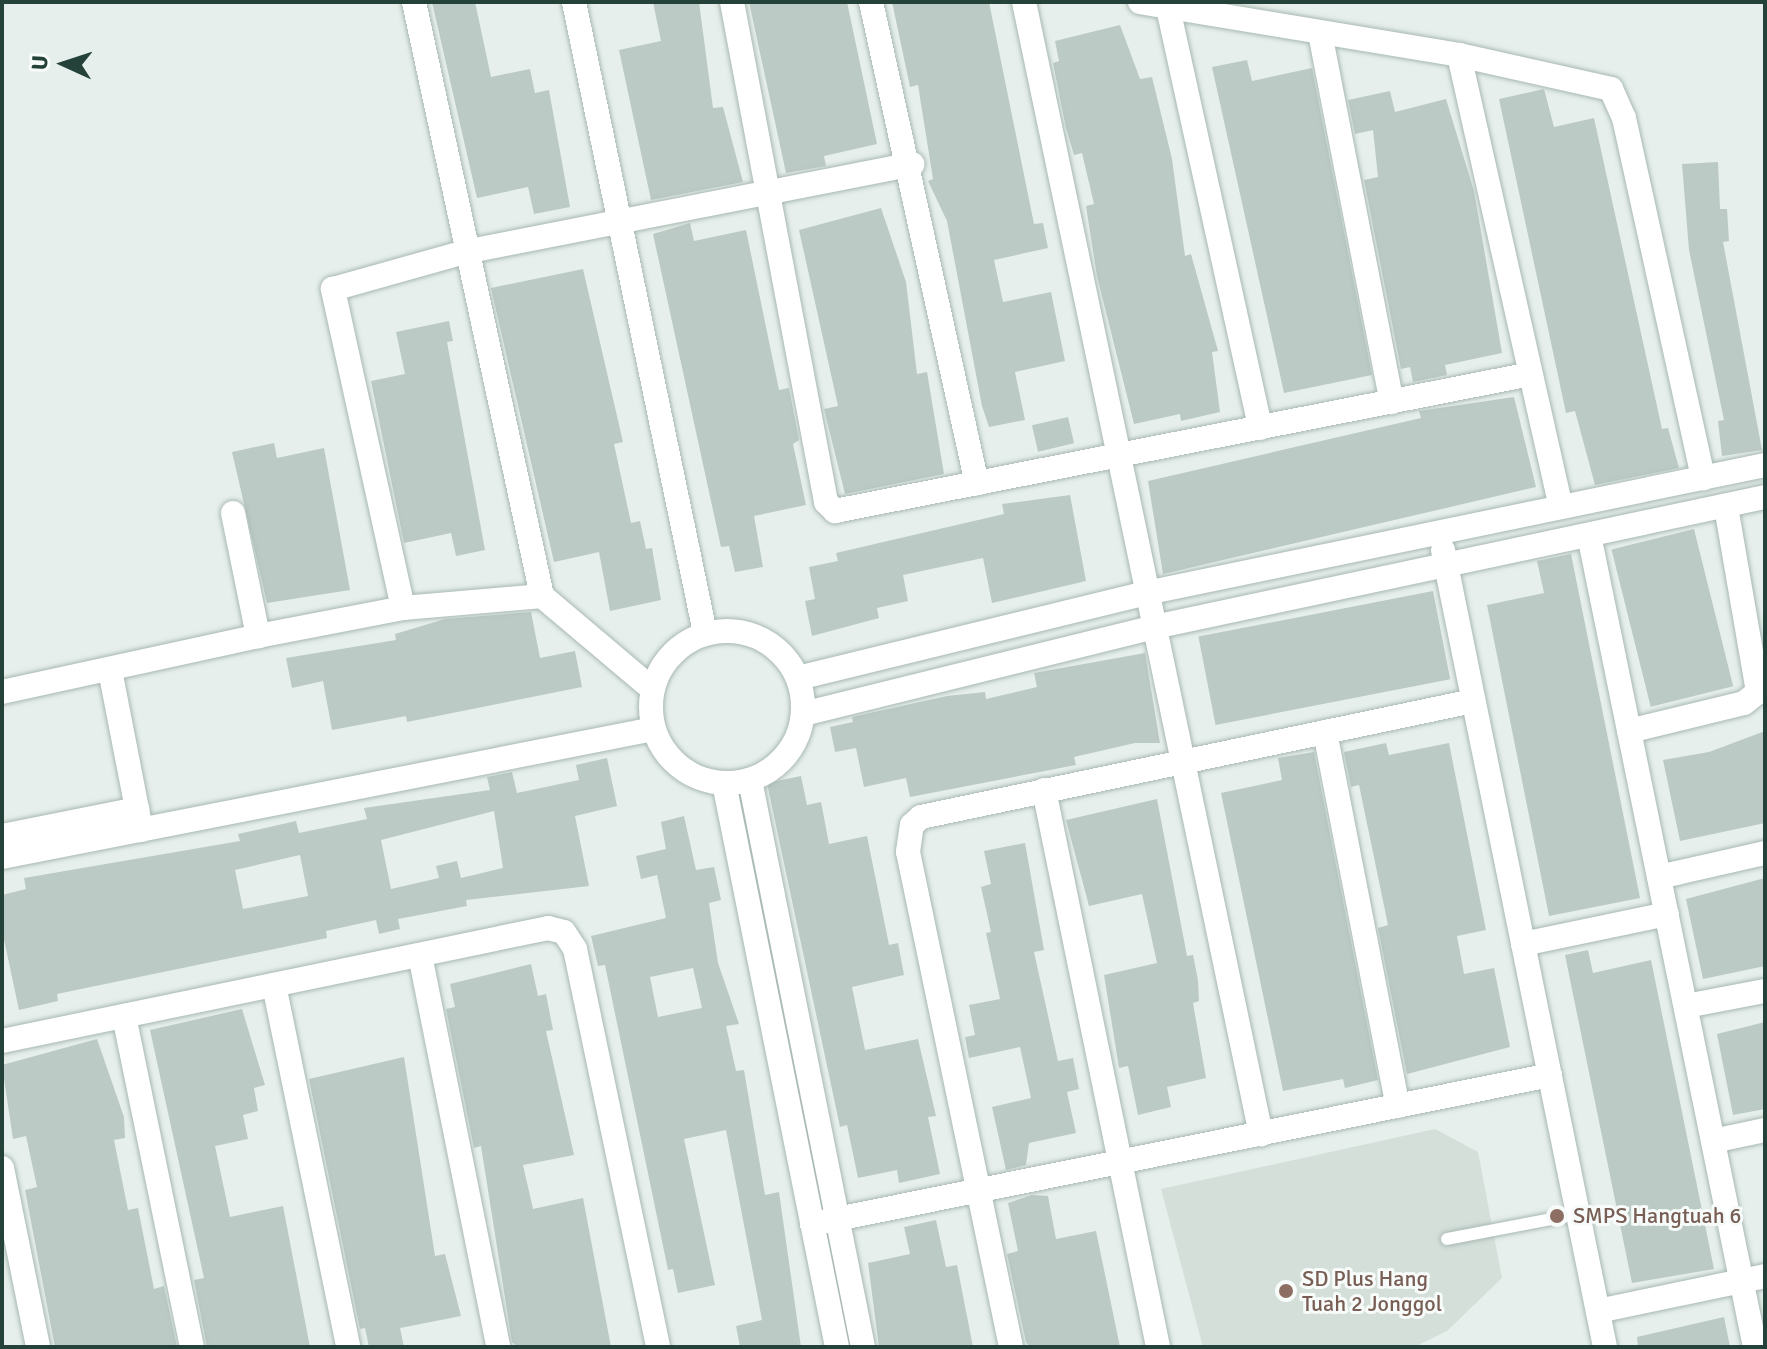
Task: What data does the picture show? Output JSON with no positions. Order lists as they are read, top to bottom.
{
  "places": ["SMPS Hangtuah 6", "SD Plus Hang Tuah 2 Jonggol"],
  "north": "left"
}
